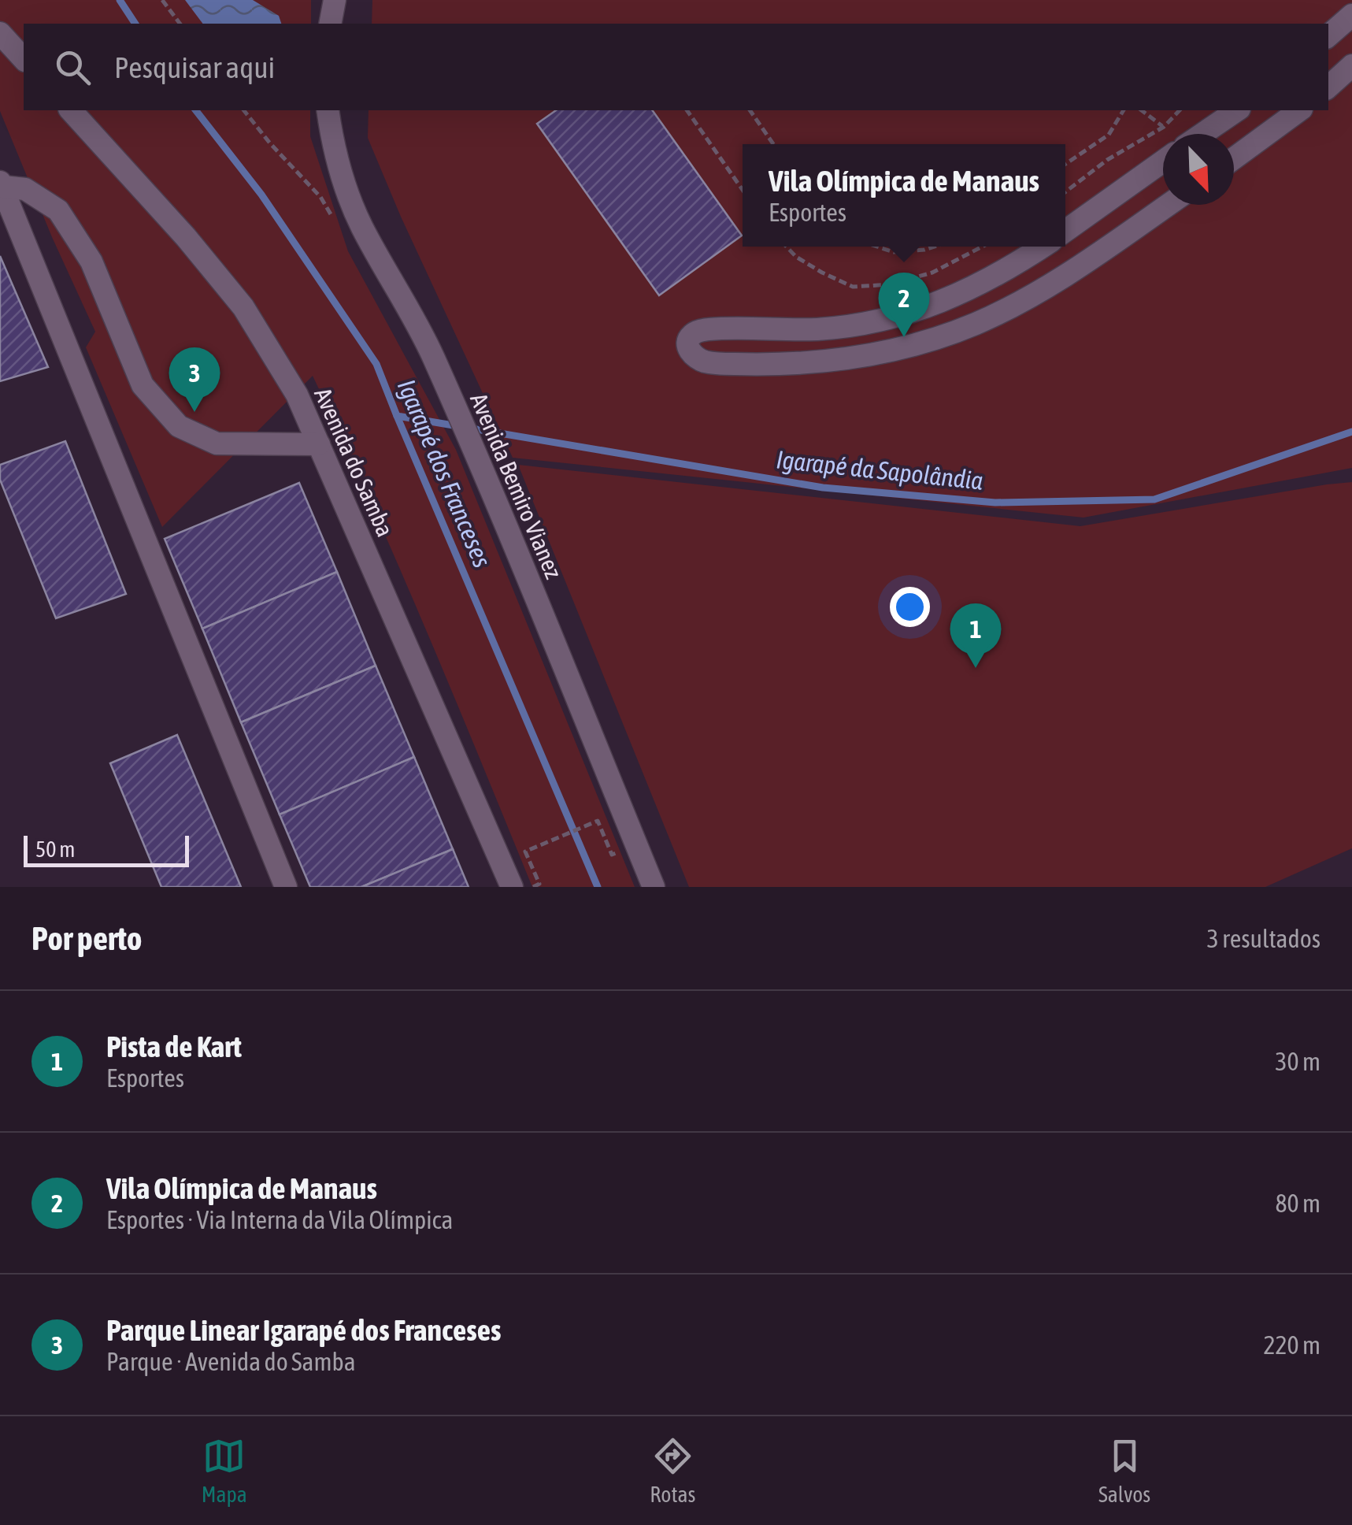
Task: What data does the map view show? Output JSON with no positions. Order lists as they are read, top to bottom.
{
  "streets": {
    "street": ["Avenida do Samba", "Avenida Bemiro Vianez"]
  },
  "water": ["Igarapé da Sapolândia", "Igarapé dos Franceses"],
  "scale_bar": "50 m",
  "north": "bottom right",
  "page": {
    "search": "Pesquisar aqui",
    "popup": ["Vila Olímpica de Manaus", "Esportes"],
    "pins": ["2", "3", "1"],
    "scale": "50 m",
    "heading": ["Por perto", "3 resultados"],
    "list": [
      {
        "mark": "1",
        "name": "Pista de Kart",
        "note": "Esportes",
        "value": "30 m"
      },
      {
        "mark": "2",
        "name": "Vila Olímpica de Manaus",
        "note": "Esportes · Via Interna da Vila Olímpica",
        "value": "80 m"
      },
      {
        "mark": "3",
        "name": "Parque Linear Igarapé dos Franceses",
        "note": "Parque · Avenida do Samba",
        "value": "220 m"
      }
    ],
    "nav": ["Mapa", "Rotas", "Salvos"]
  }
}
